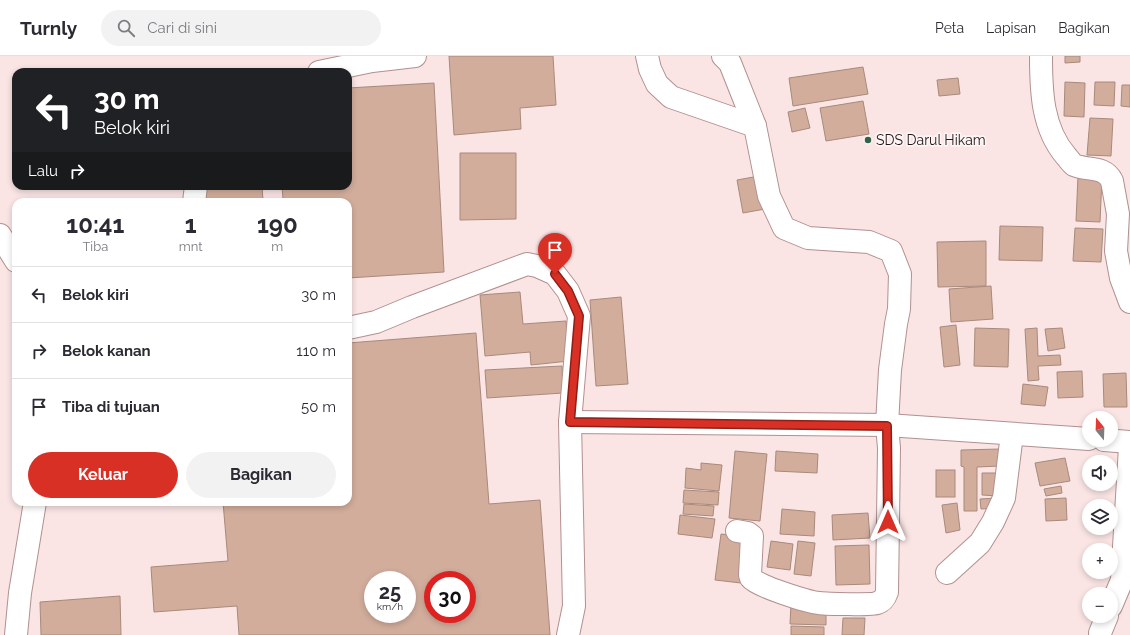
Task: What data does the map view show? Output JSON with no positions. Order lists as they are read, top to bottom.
{
  "places": ["SDS Darul Hikam"],
  "north": "top",
  "page": {
    "header": "Turnly",
    "search": "Cari di sini",
    "nav": ["Peta", "Lapisan", "Bagikan"],
    "turn": ["30 m", "Belok kiri"],
    "then": "Lalu",
    "eta": [
      "10:41",
      "Tiba",
      "1",
      "mnt",
      "190",
      "m"
    ],
    "list": [
      {
        "name": "Belok kiri",
        "value": "30 m"
      },
      {
        "name": "Belok kanan",
        "value": "110 m"
      },
      {
        "name": "Tiba di tujuan",
        "value": "50 m"
      }
    ],
    "map_buttons": ["+", "−"],
    "buttons": ["Keluar", "Bagikan"],
    "speed": "25 km/h",
    "limit": "30"
  }
}
